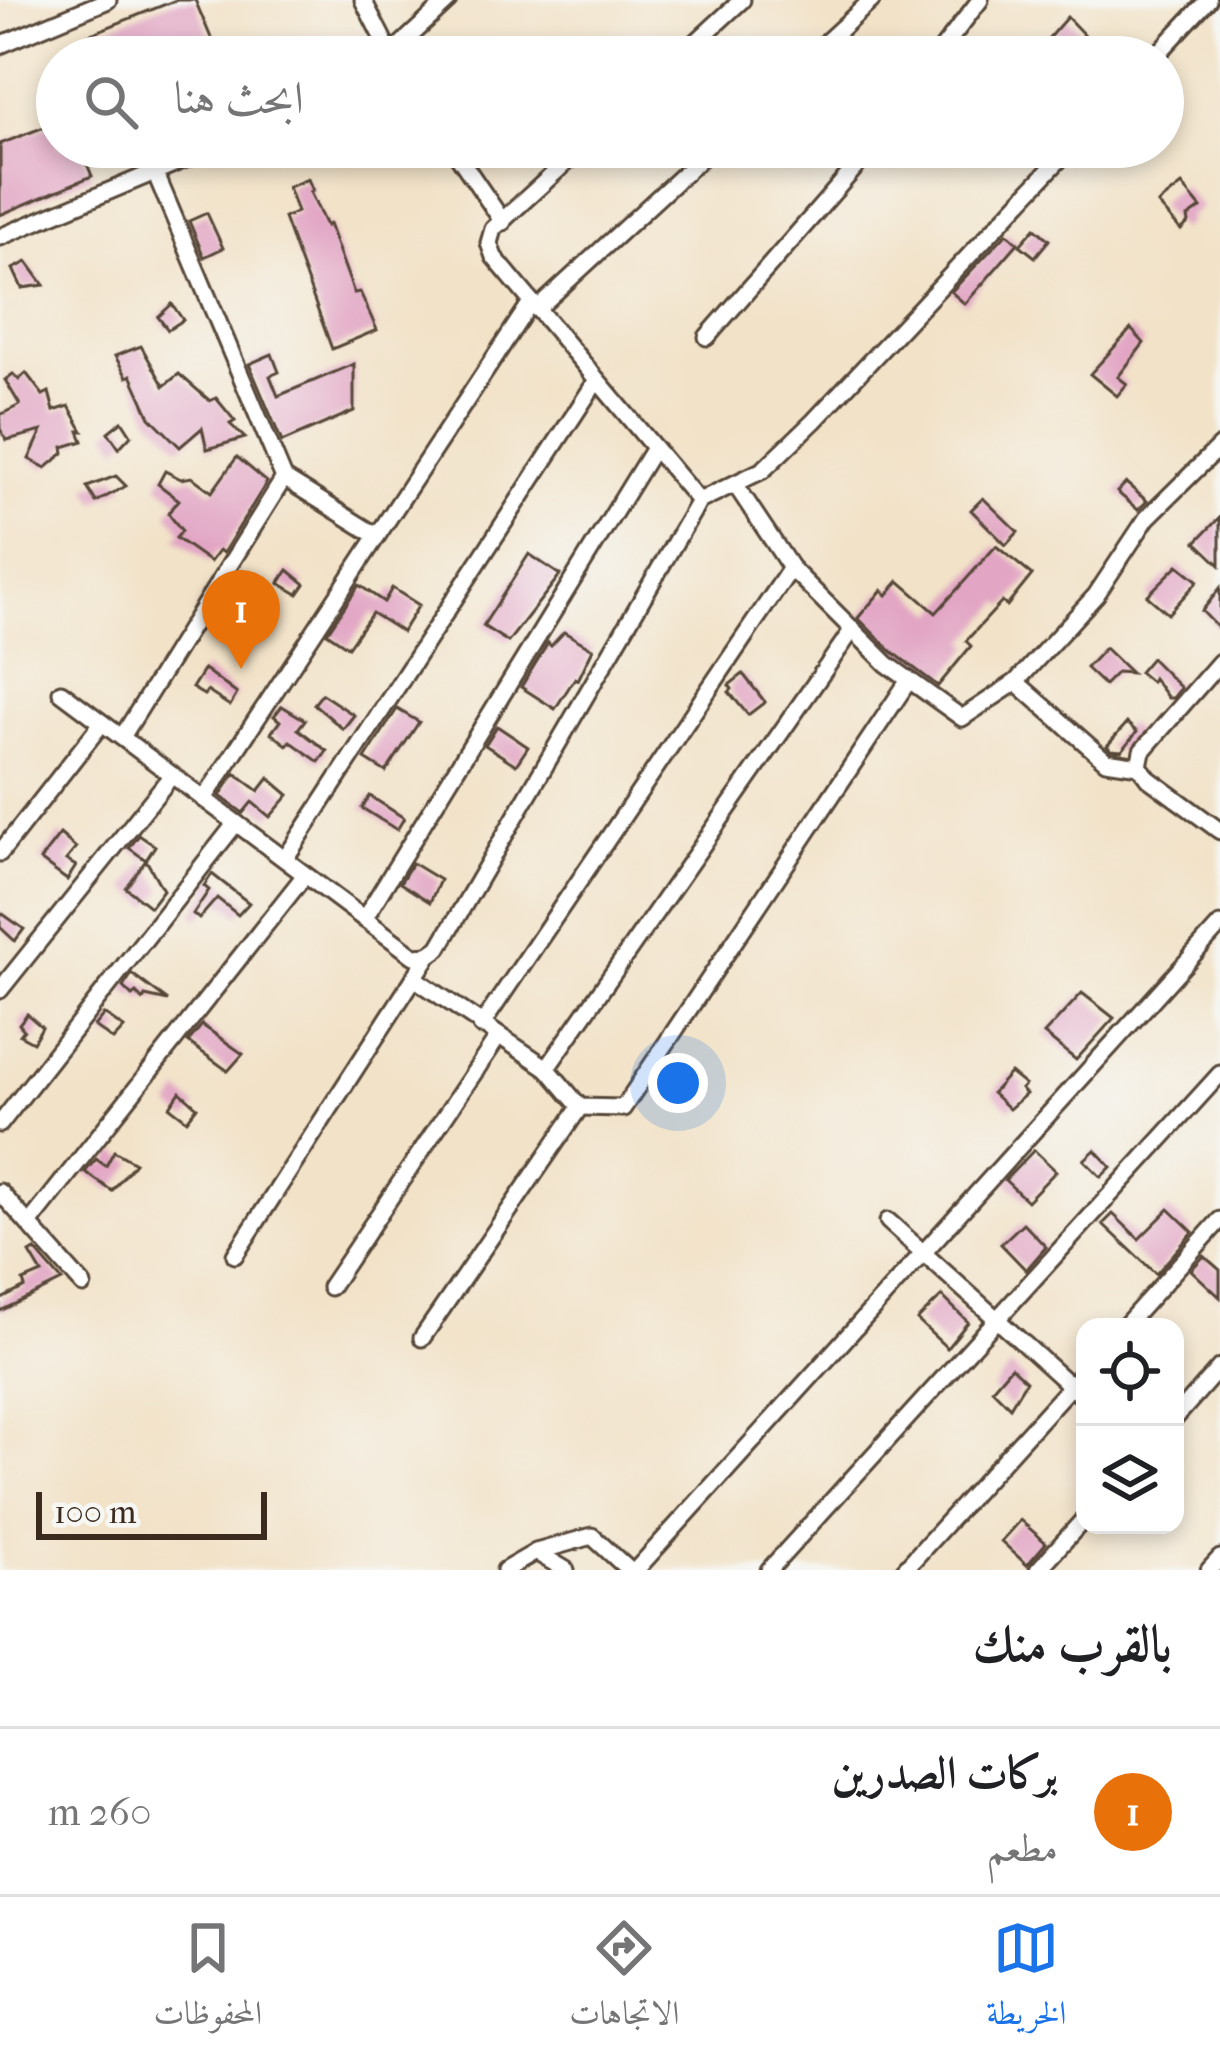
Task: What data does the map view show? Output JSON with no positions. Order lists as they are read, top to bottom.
{
  "scale_bar": "100 m",
  "page": {
    "search": "ابحث هنا",
    "pins": "1",
    "scale": "100 m",
    "heading": "بالقرب منك",
    "list": [
      {
        "mark": "1",
        "name": "بركات الصدرين",
        "note": "مطعم",
        "value": "260 m"
      }
    ],
    "nav": ["الخريطة", "الاتجاهات", "المحفوظات"]
  }
}
